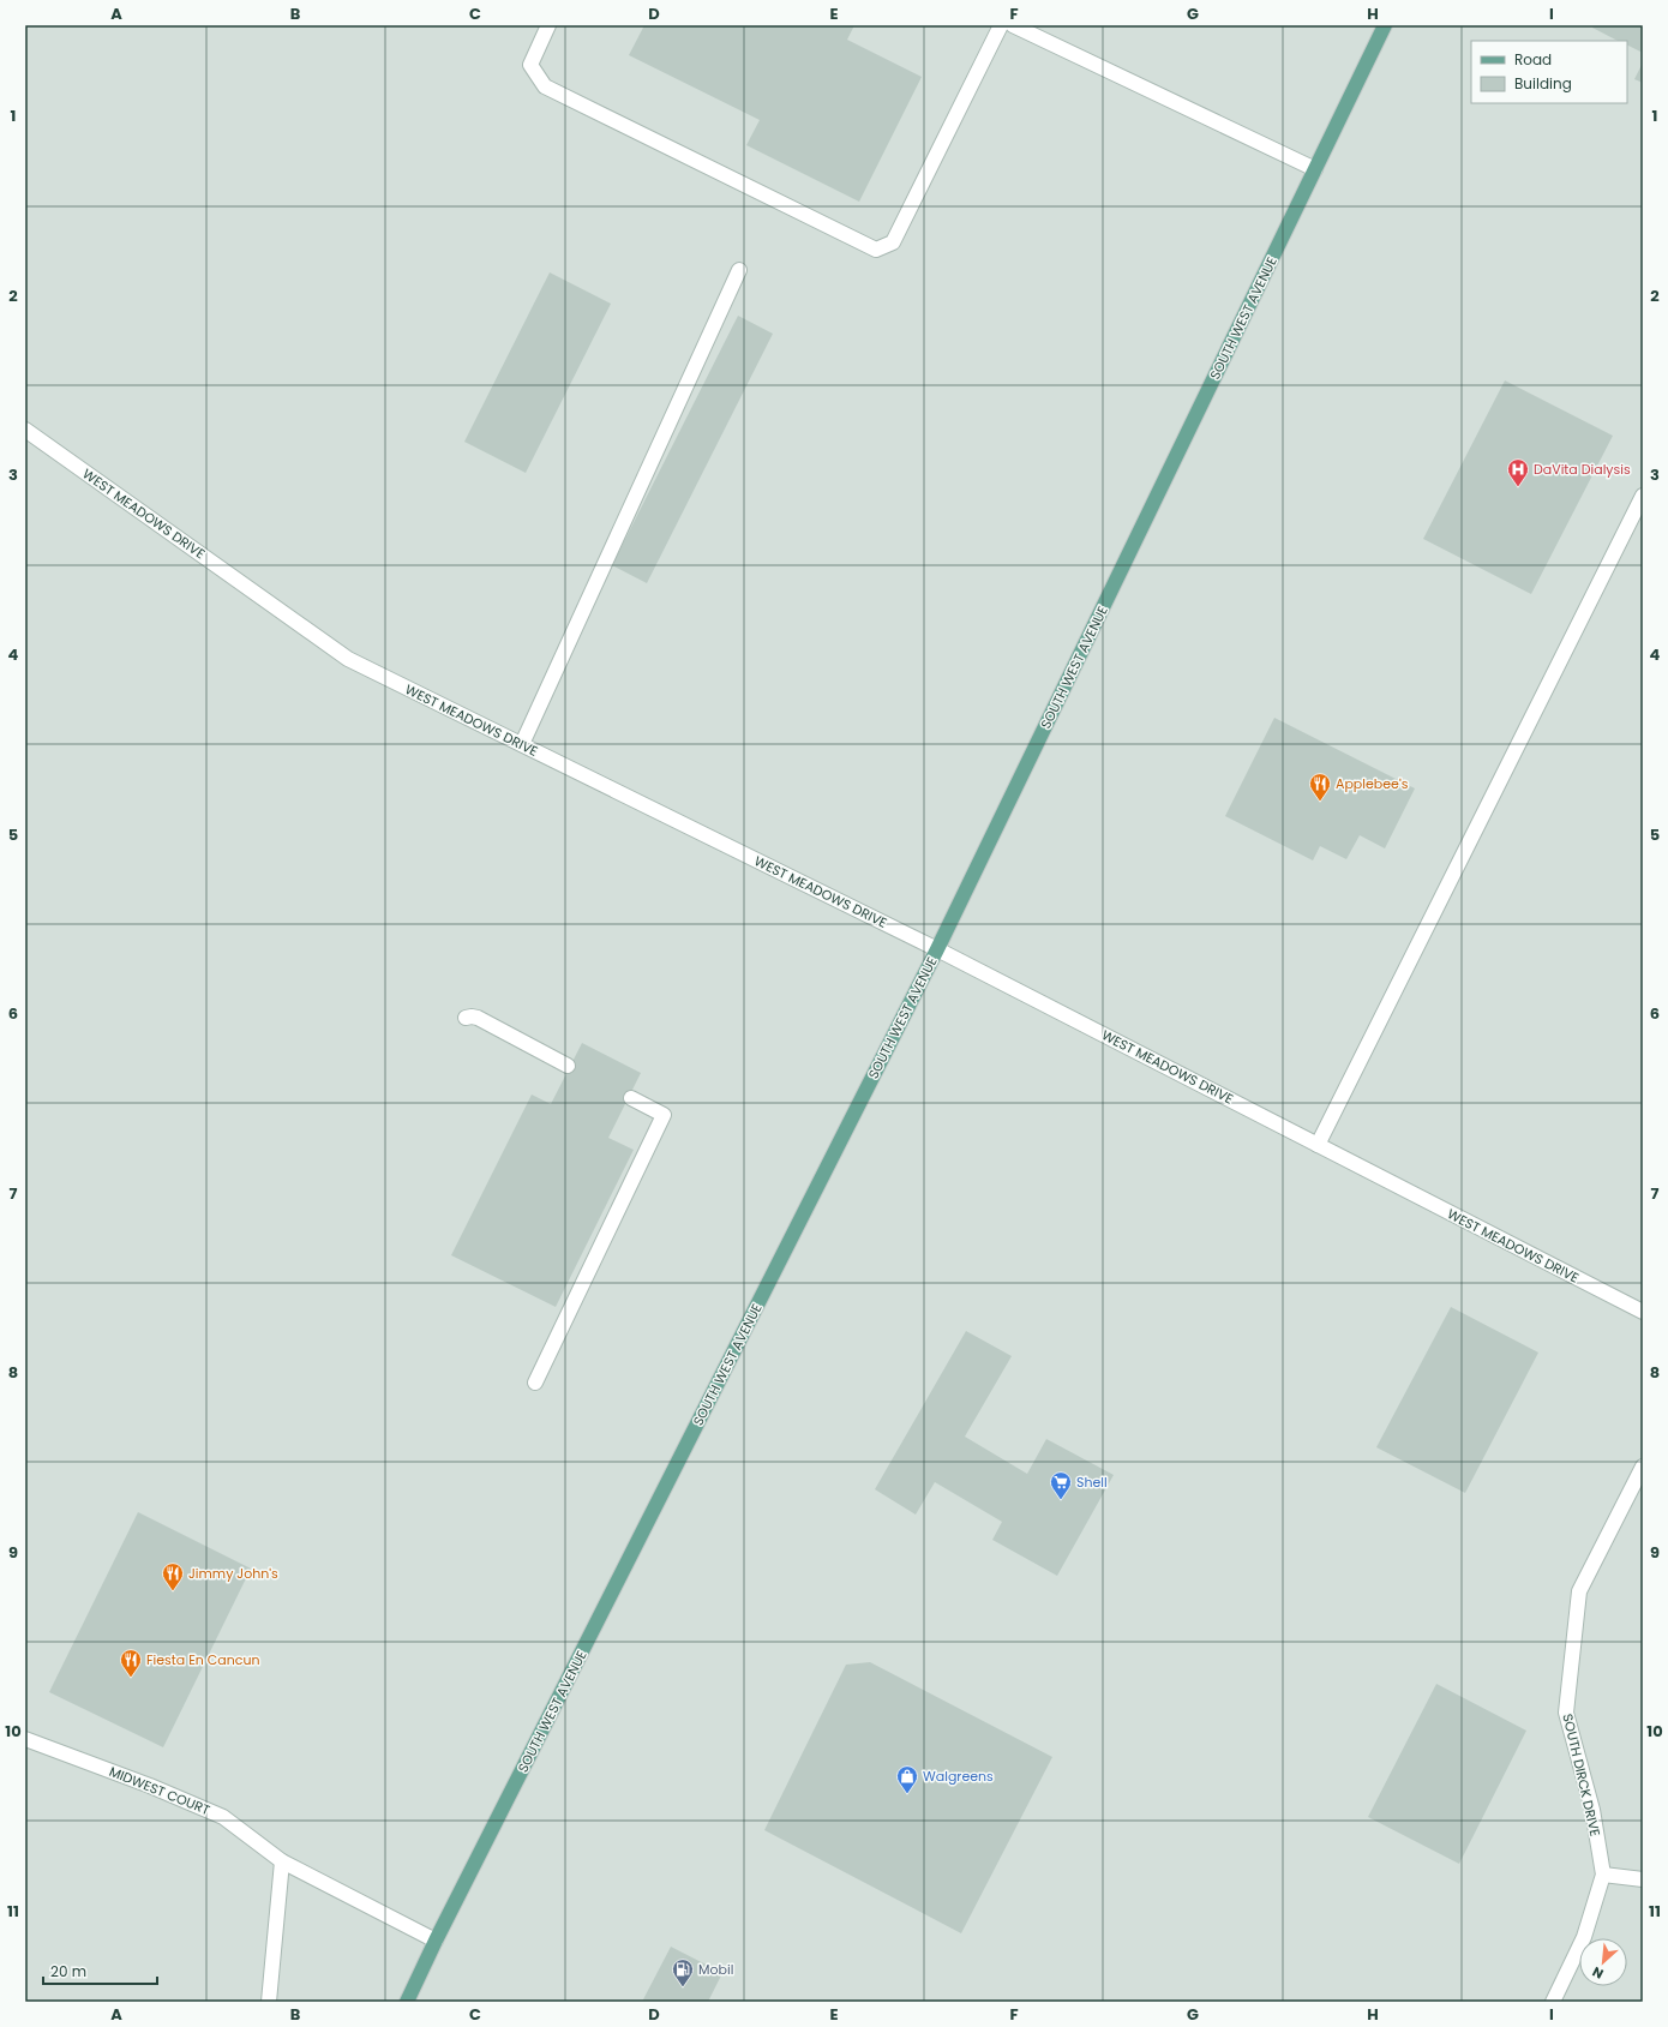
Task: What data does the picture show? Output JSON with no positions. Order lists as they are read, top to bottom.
{
  "streets": {
    "main road": ["SOUTH WEST AVENUE"],
    "street": ["WEST MEADOWS DRIVE", "SOUTH DIRCK DRIVE", "MIDWEST COURT"]
  },
  "crossings": [
    ["SOUTH WEST AVENUE", "WEST MEADOWS DRIVE"],
    ["SOUTH WEST AVENUE", "MIDWEST COURT"]
  ],
  "places": {
    "hospital": ["DaVita Dialysis"],
    "restaurant": ["Applebee's", "Jimmy John's", "Fiesta En Cancun"],
    "supermarket": ["Shell"],
    "shop": ["Walgreens"],
    "fuel station": ["Mobil"]
  },
  "legend": ["Road", "Building"],
  "scale_bar": "20 m",
  "north": "bottom left",
  "grid": {
    "columns": [
      "A",
      "B",
      "C",
      "D",
      "E",
      "F",
      "G",
      "H",
      "I"
    ],
    "rows": [
      "1",
      "2",
      "3",
      "4",
      "5",
      "6",
      "7",
      "8",
      "9",
      "10",
      "11"
    ]
  }
}
